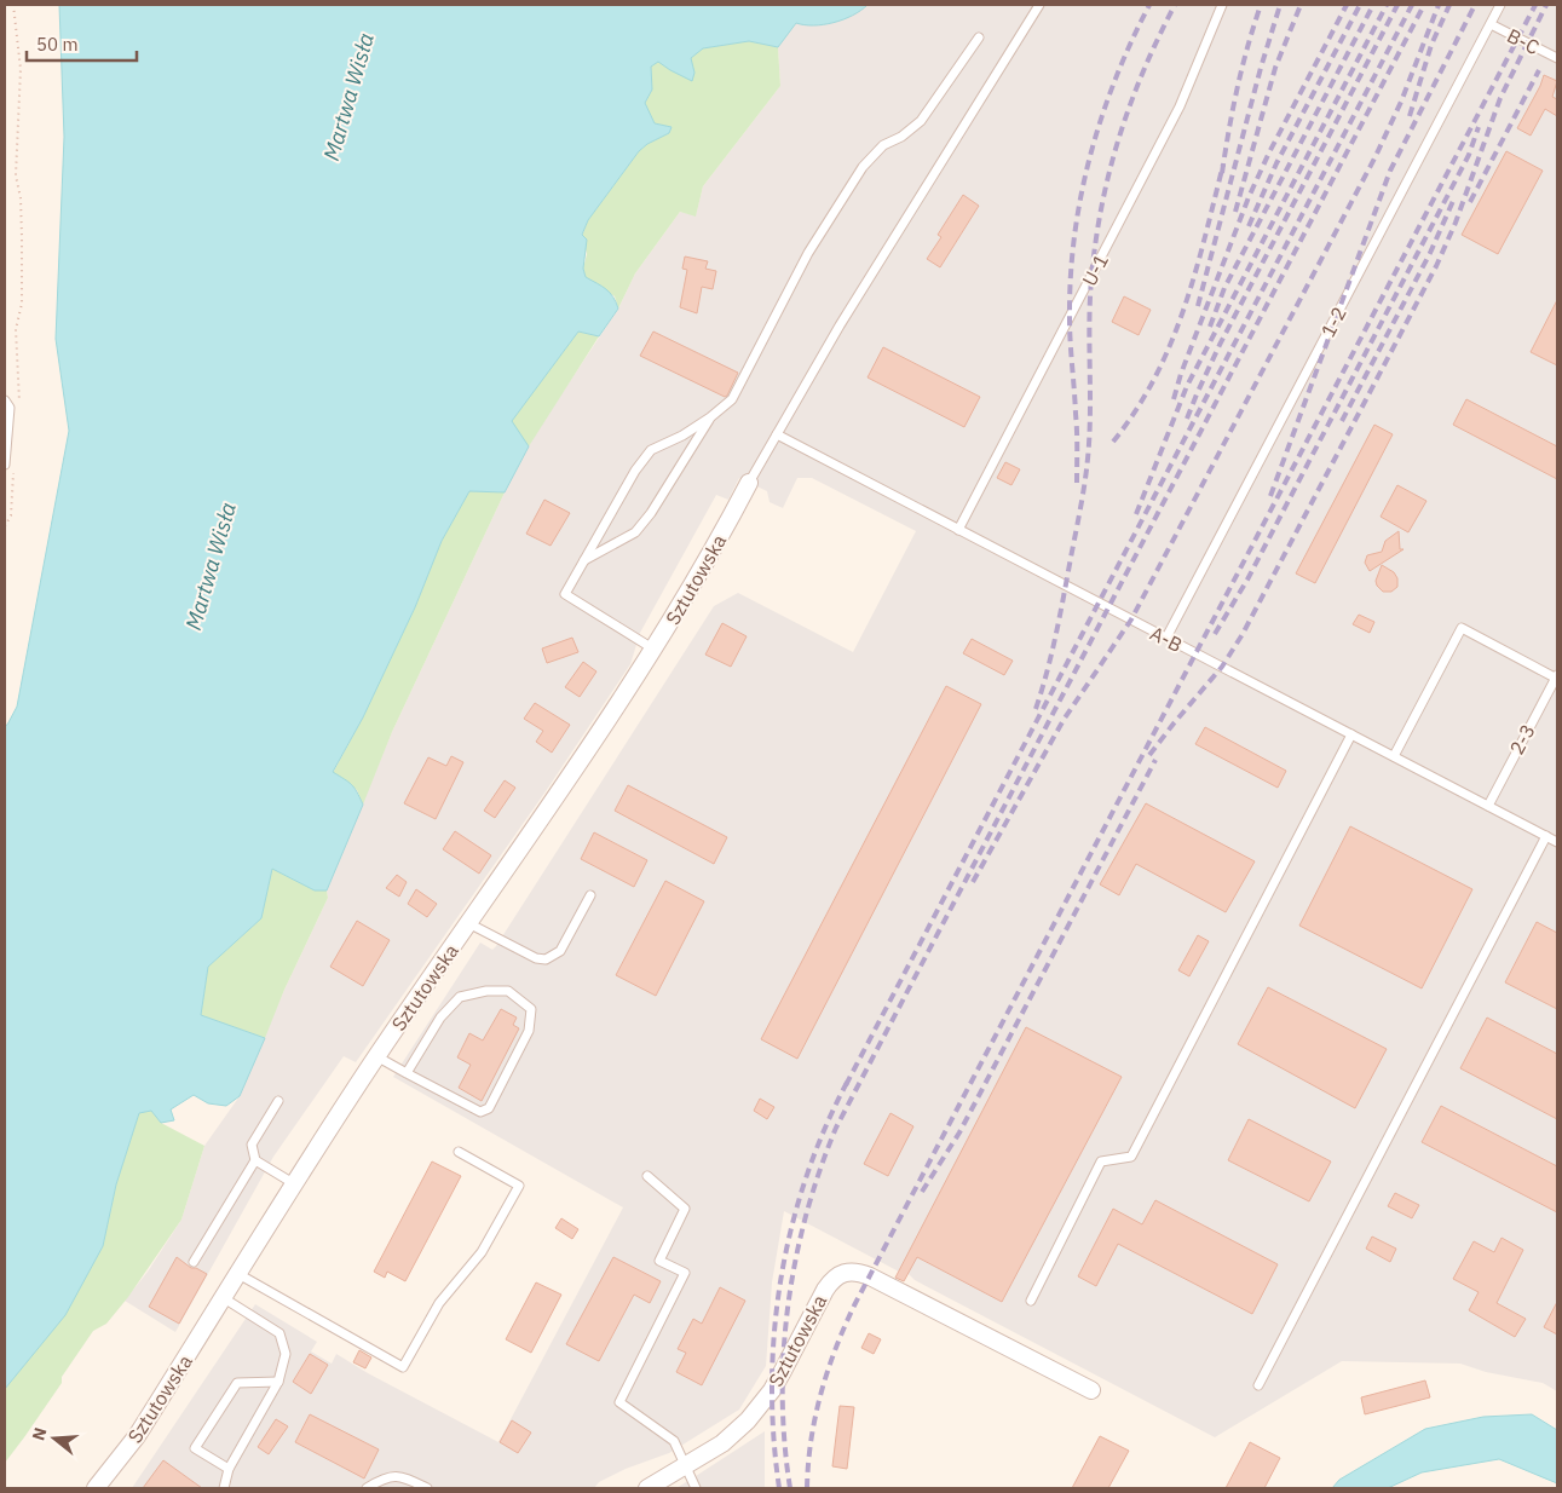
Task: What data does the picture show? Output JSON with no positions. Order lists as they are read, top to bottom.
{
  "streets": {
    "street": ["Sztutowska"],
    "lane": [
      "B-C",
      "U-1",
      "1-2",
      "A-B",
      "2-3"
    ]
  },
  "crossings": [
    ["B-C", "1-2"],
    ["U-1", "A-B"],
    ["1-2", "A-B"],
    ["A-B", "2-3"]
  ],
  "water": ["Martwa Wisła"],
  "scale_bar": "50 m",
  "north": "left"
}
